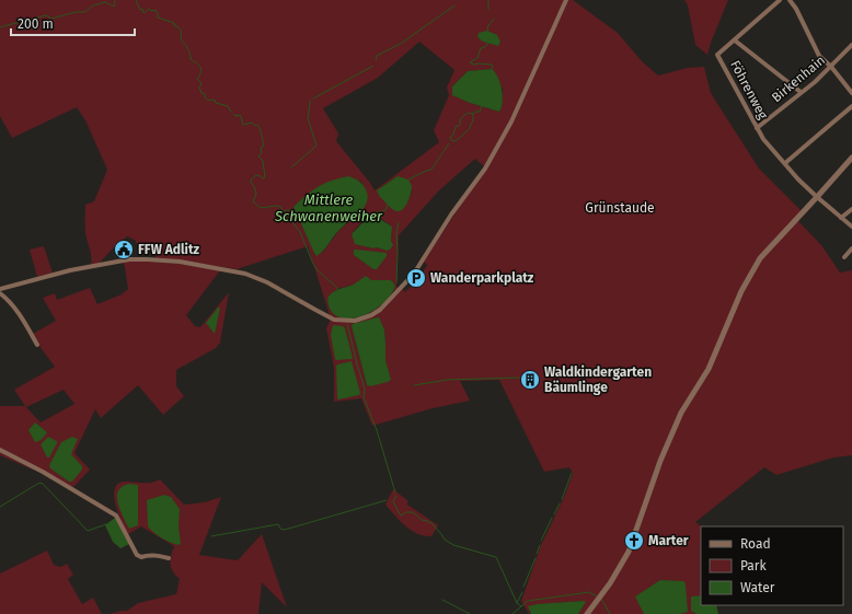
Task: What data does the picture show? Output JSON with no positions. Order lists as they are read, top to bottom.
{
  "streets": {
    "street": ["Birkenhain", "Föhrenweg"]
  },
  "crossings": [
    ["Birkenhain", "Föhrenweg"]
  ],
  "water": ["Mittlere Schwanenweiher"],
  "parks": ["Grünstaude"],
  "places": {
    "public building": ["FFW Adlitz"],
    "parking": ["Wanderparkplatz"],
    "building": ["Waldkindergarten Bäumlinge"],
    "church": ["Marter"]
  },
  "legend": ["Road", "Park", "Water"],
  "scale_bar": "200 m"
}
